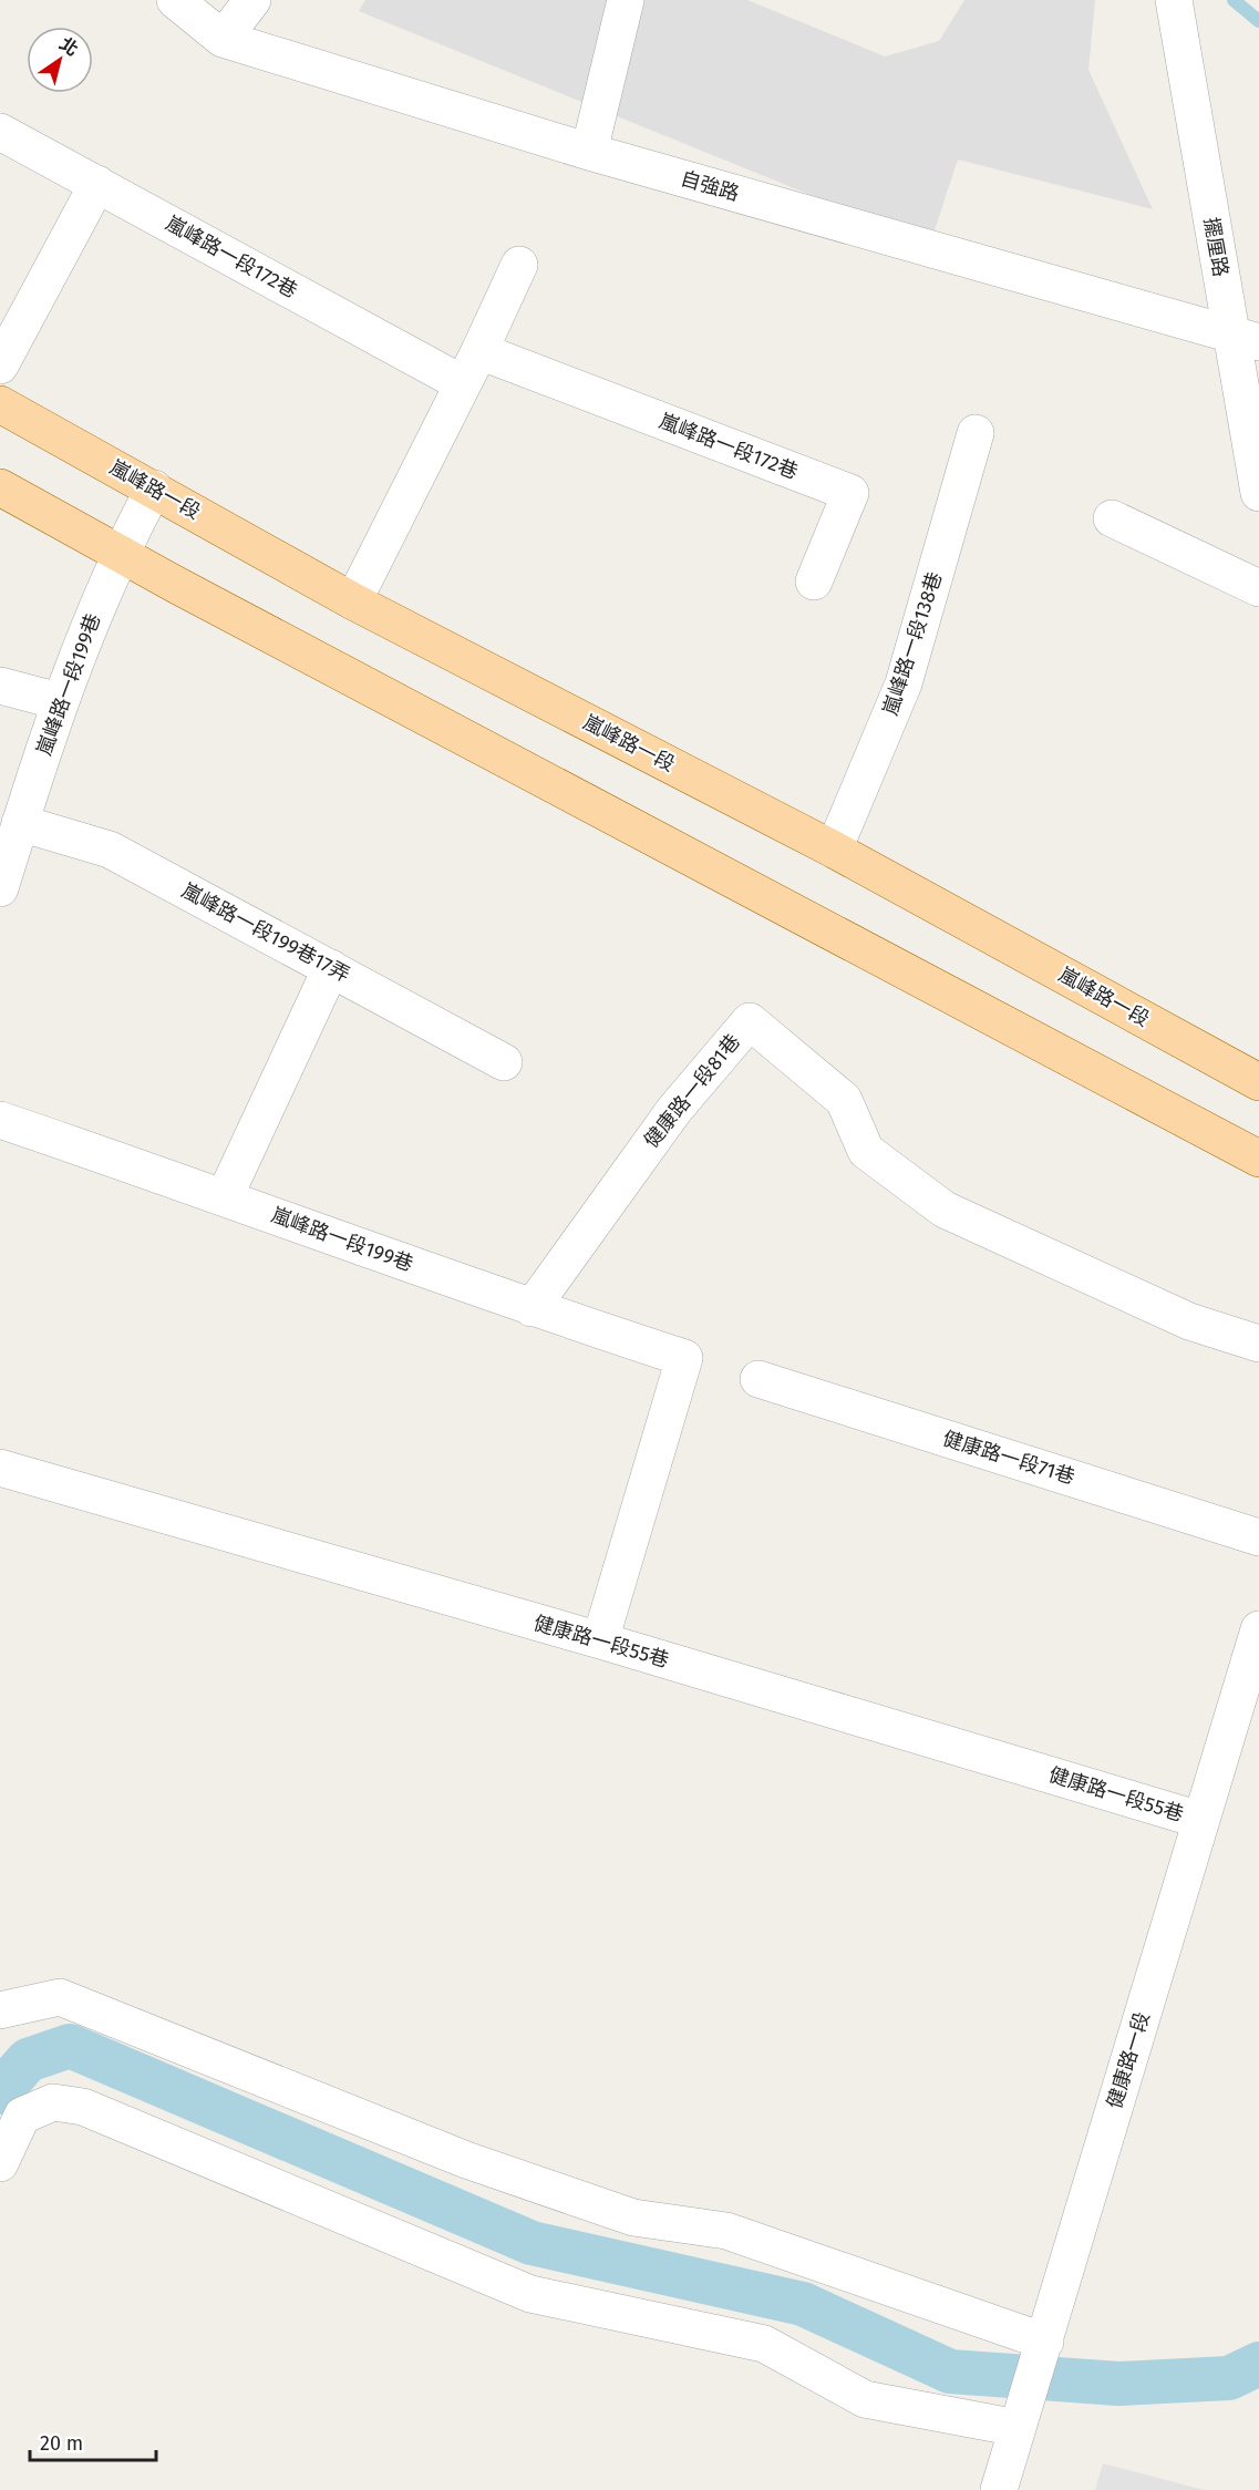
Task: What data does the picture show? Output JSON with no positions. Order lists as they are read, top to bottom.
{
  "streets": {
    "main road": ["嵐峰路一段"],
    "street": [
      "自強路",
      "擺厘路",
      "嵐峰路一段172巷",
      "嵐峰路一段138巷",
      "嵐峰路一段199巷",
      "嵐峰路一段199巷17弄",
      "健康路一段81巷",
      "健康路一段71巷",
      "健康路一段55巷",
      "健康路一段"
    ]
  },
  "crossings": [
    ["自強路", "擺厘路"],
    ["嵐峰路一段", "嵐峰路一段138巷"],
    ["嵐峰路一段", "嵐峰路一段199巷"],
    ["嵐峰路一段199巷", "嵐峰路一段199巷17弄"],
    ["嵐峰路一段199巷", "健康路一段81巷"],
    ["嵐峰路一段199巷", "健康路一段55巷"],
    ["健康路一段55巷", "健康路一段"]
  ],
  "scale_bar": "20 m",
  "north": "top right"
}
